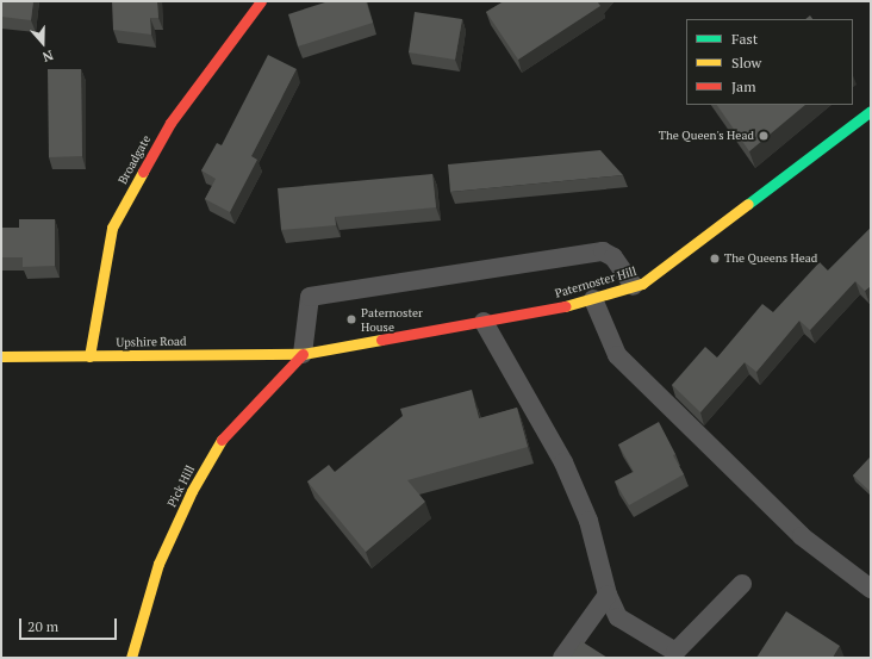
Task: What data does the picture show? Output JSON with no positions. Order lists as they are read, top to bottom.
{
  "streets": {
    "street": [
      "Broadgate",
      "Paternoster Hill",
      "Upshire Road",
      "Pick Hill"
    ]
  },
  "crossings": [
    ["Broadgate", "Upshire Road"],
    ["Paternoster Hill", "Upshire Road"],
    ["Paternoster Hill", "Pick Hill"],
    ["Upshire Road", "Pick Hill"]
  ],
  "places": ["The Queen's Head", "The Queens Head", "Paternoster House"],
  "legend": ["Fast", "Slow", "Jam"],
  "scale_bar": "20 m",
  "north": "bottom"
}
